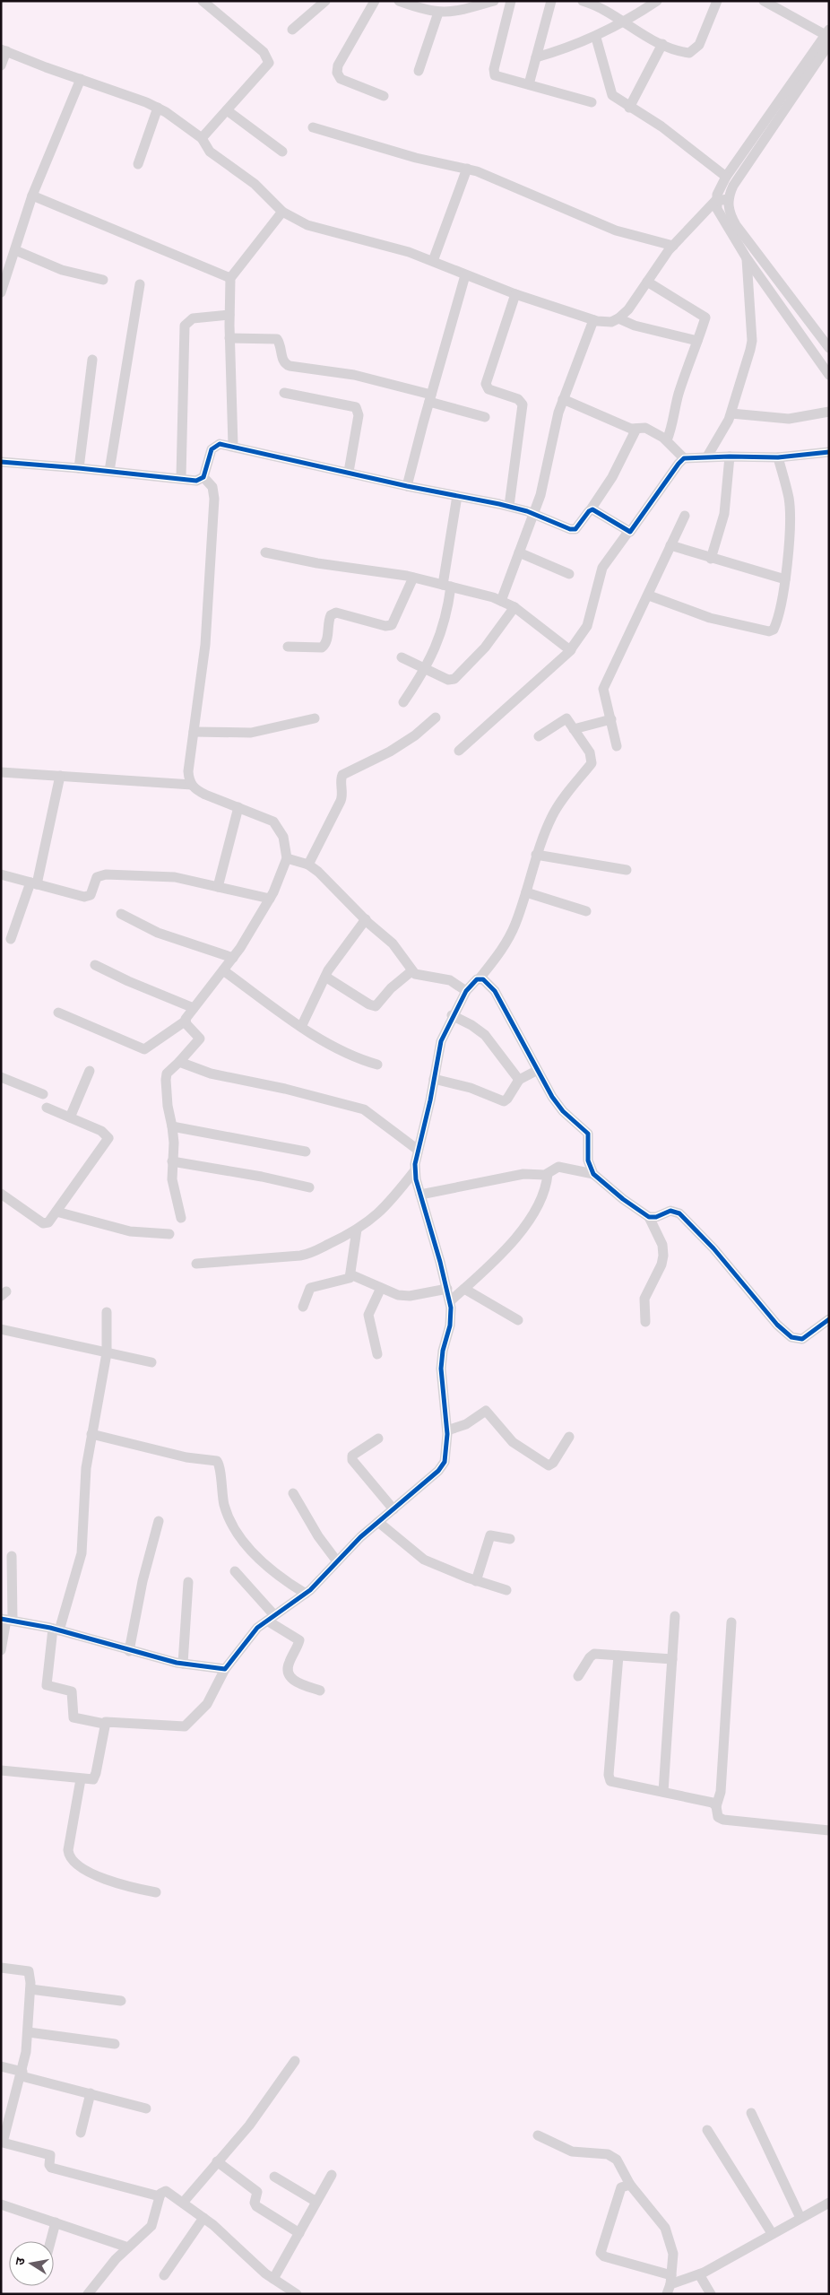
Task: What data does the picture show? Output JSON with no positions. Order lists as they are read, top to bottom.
{
  "north": "left"
}
